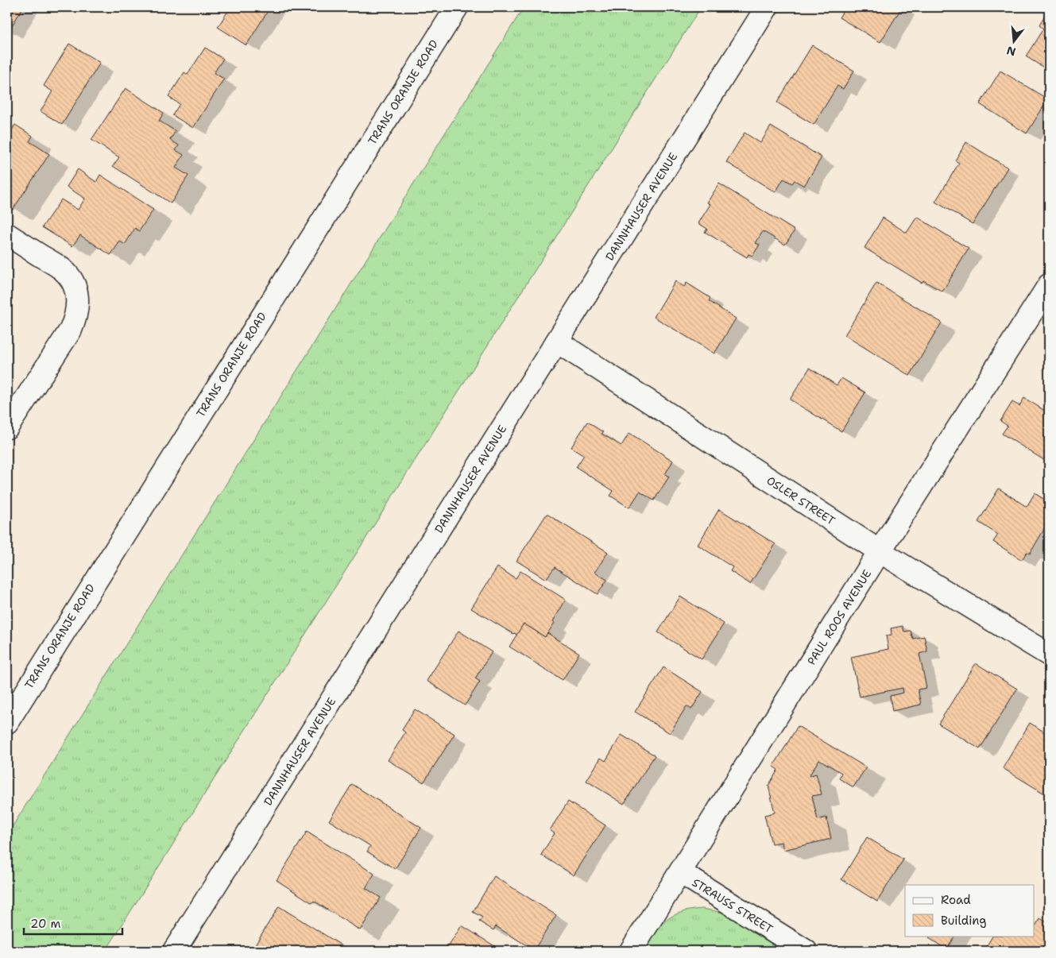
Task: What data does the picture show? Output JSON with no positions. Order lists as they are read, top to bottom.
{
  "streets": {
    "street": [
      "TRANS ORANJE ROAD",
      "DANNHAUSER AVENUE",
      "OSLER STREET",
      "PAUL ROOS AVENUE",
      "STRAUSS STREET"
    ]
  },
  "crossings": [
    ["DANNHAUSER AVENUE", "OSLER STREET"],
    ["OSLER STREET", "PAUL ROOS AVENUE"],
    ["PAUL ROOS AVENUE", "STRAUSS STREET"]
  ],
  "legend": ["Road", "Building"],
  "scale_bar": "20 m",
  "north": "bottom"
}
